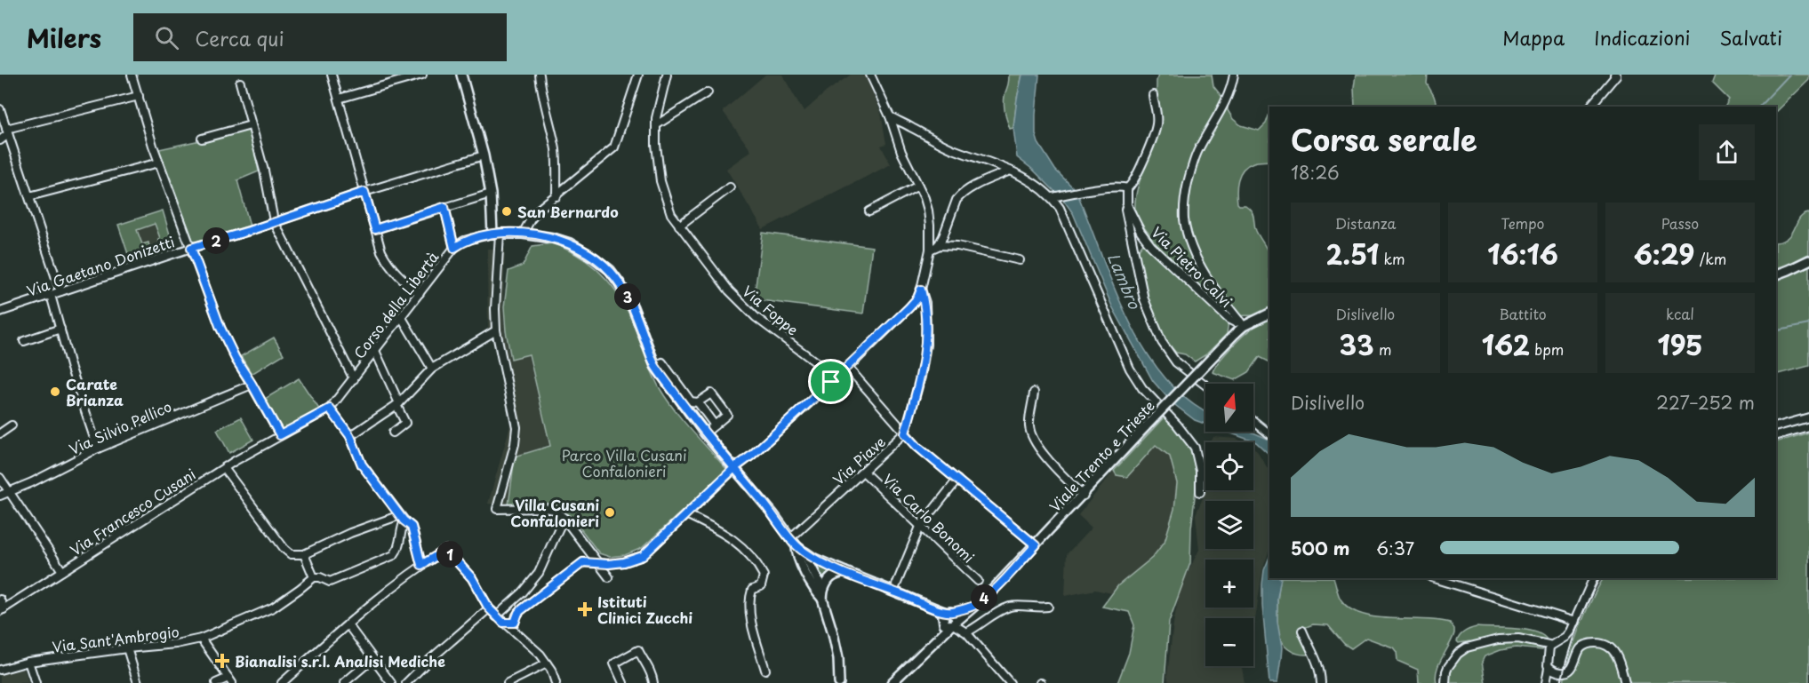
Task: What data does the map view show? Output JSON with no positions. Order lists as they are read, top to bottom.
{
  "streets": {
    "main road": ["Viale Trento e Trieste"],
    "street": [
      "Via Gaetano Donizetti",
      "Via Pietro Calvi",
      "Corso della Libertà",
      "Via Foppe",
      "Via Silvio Pellico",
      "Via Piave",
      "Via Francesco Cusani",
      "Via Carlo Bonomi",
      "Via Sant'Ambrogio"
    ]
  },
  "crossings": [
    ["Via Pietro Calvi", "Viale Trento e Trieste"],
    ["Corso della Libertà", "Via Francesco Cusani"],
    ["Via Piave", "Via Carlo Bonomi"]
  ],
  "water": ["Lambro"],
  "parks": ["Parco Villa Cusani Confalonieri"],
  "places": {
    "other": ["San Bernardo", "Carate Brianza", "Villa Cusani Confalonieri"],
    "health": ["Istituti Clinici Zucchi", "Bianalisi s.r.l. Analisi Mediche"]
  },
  "north": "top",
  "page": {
    "header": "Milers",
    "search": "Cerca qui",
    "nav": ["Mappa", "Indicazioni", "Salvati"],
    "heading": ["Corsa serale", "18:26"],
    "stats": [
      ["Distanza", "2.51 km"],
      ["Tempo", "16:16"],
      ["Passo", "6:29 /km"],
      ["Dislivello", "33 m"],
      ["Battito", "162 bpm"],
      ["kcal", "195"]
    ],
    "pins": [
      "2",
      "3",
      "1",
      "4"
    ],
    "chart": ["Dislivello", "227–252 m"],
    "map_buttons": ["+", "−"],
    "list": [
      {
        "name": "500 m",
        "note": "6:37"
      }
    ]
  }
}
